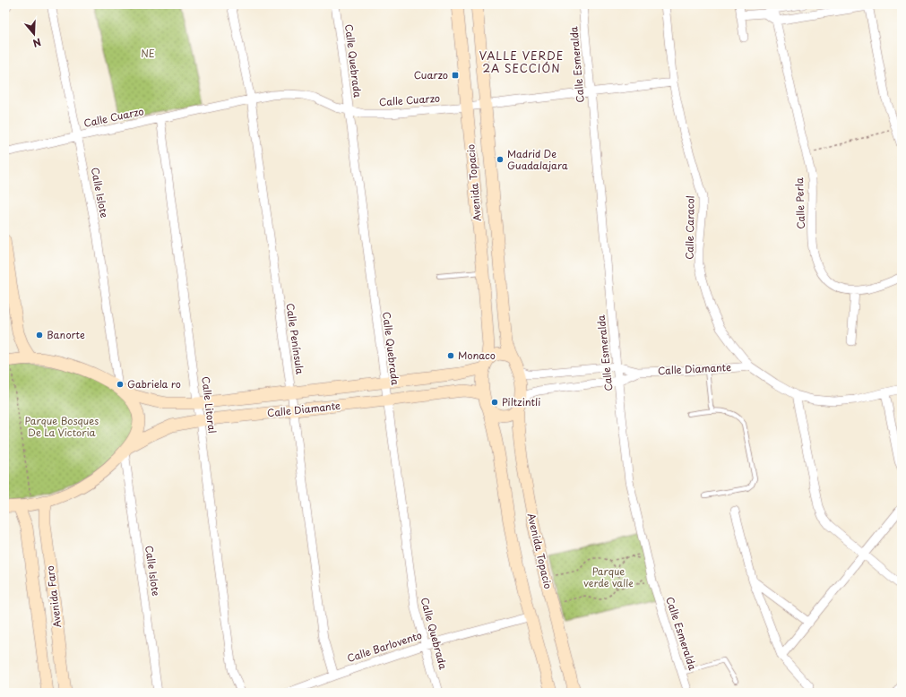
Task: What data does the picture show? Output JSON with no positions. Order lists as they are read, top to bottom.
{
  "streets": {
    "street": [
      "Calle Quebrada",
      "Calle Esmeralda",
      "Calle Cuarzo",
      "Avenida Topacio",
      "Calle Islote",
      "Calle Perla",
      "Calle Caracol",
      "Calle Península",
      "Calle Diamante",
      "Calle Litoral",
      "Avenida Faro",
      "Calle Barlovento"
    ]
  },
  "crossings": [
    ["Calle Quebrada", "Calle Cuarzo"],
    ["Calle Quebrada", "Calle Diamante"],
    ["Calle Quebrada", "Calle Barlovento"],
    ["Calle Esmeralda", "Calle Cuarzo"],
    ["Calle Esmeralda", "Calle Diamante"],
    ["Calle Cuarzo", "Avenida Topacio"],
    ["Calle Cuarzo", "Calle Islote"],
    ["Calle Cuarzo", "Calle Caracol"],
    ["Calle Cuarzo", "Calle Península"],
    ["Calle Cuarzo", "Calle Litoral"],
    ["Avenida Topacio", "Calle Diamante"],
    ["Calle Islote", "Calle Diamante"],
    ["Calle Caracol", "Calle Diamante"],
    ["Calle Península", "Calle Diamante"],
    ["Calle Península", "Calle Barlovento"],
    ["Calle Diamante", "Calle Litoral"]
  ],
  "districts": ["VALLE VERDE 2A SECCIÓN"],
  "parks": ["NE", "Parque Bosques De La Victoria", "Parque verde valle"],
  "places": {
    "transit": ["Cuarzo"],
    "other": [
      "Madrid De Guadalajara",
      "Banorte",
      "Monaco",
      "Gabriela ro",
      "Piltzintli"
    ]
  },
  "north": "bottom"
}
